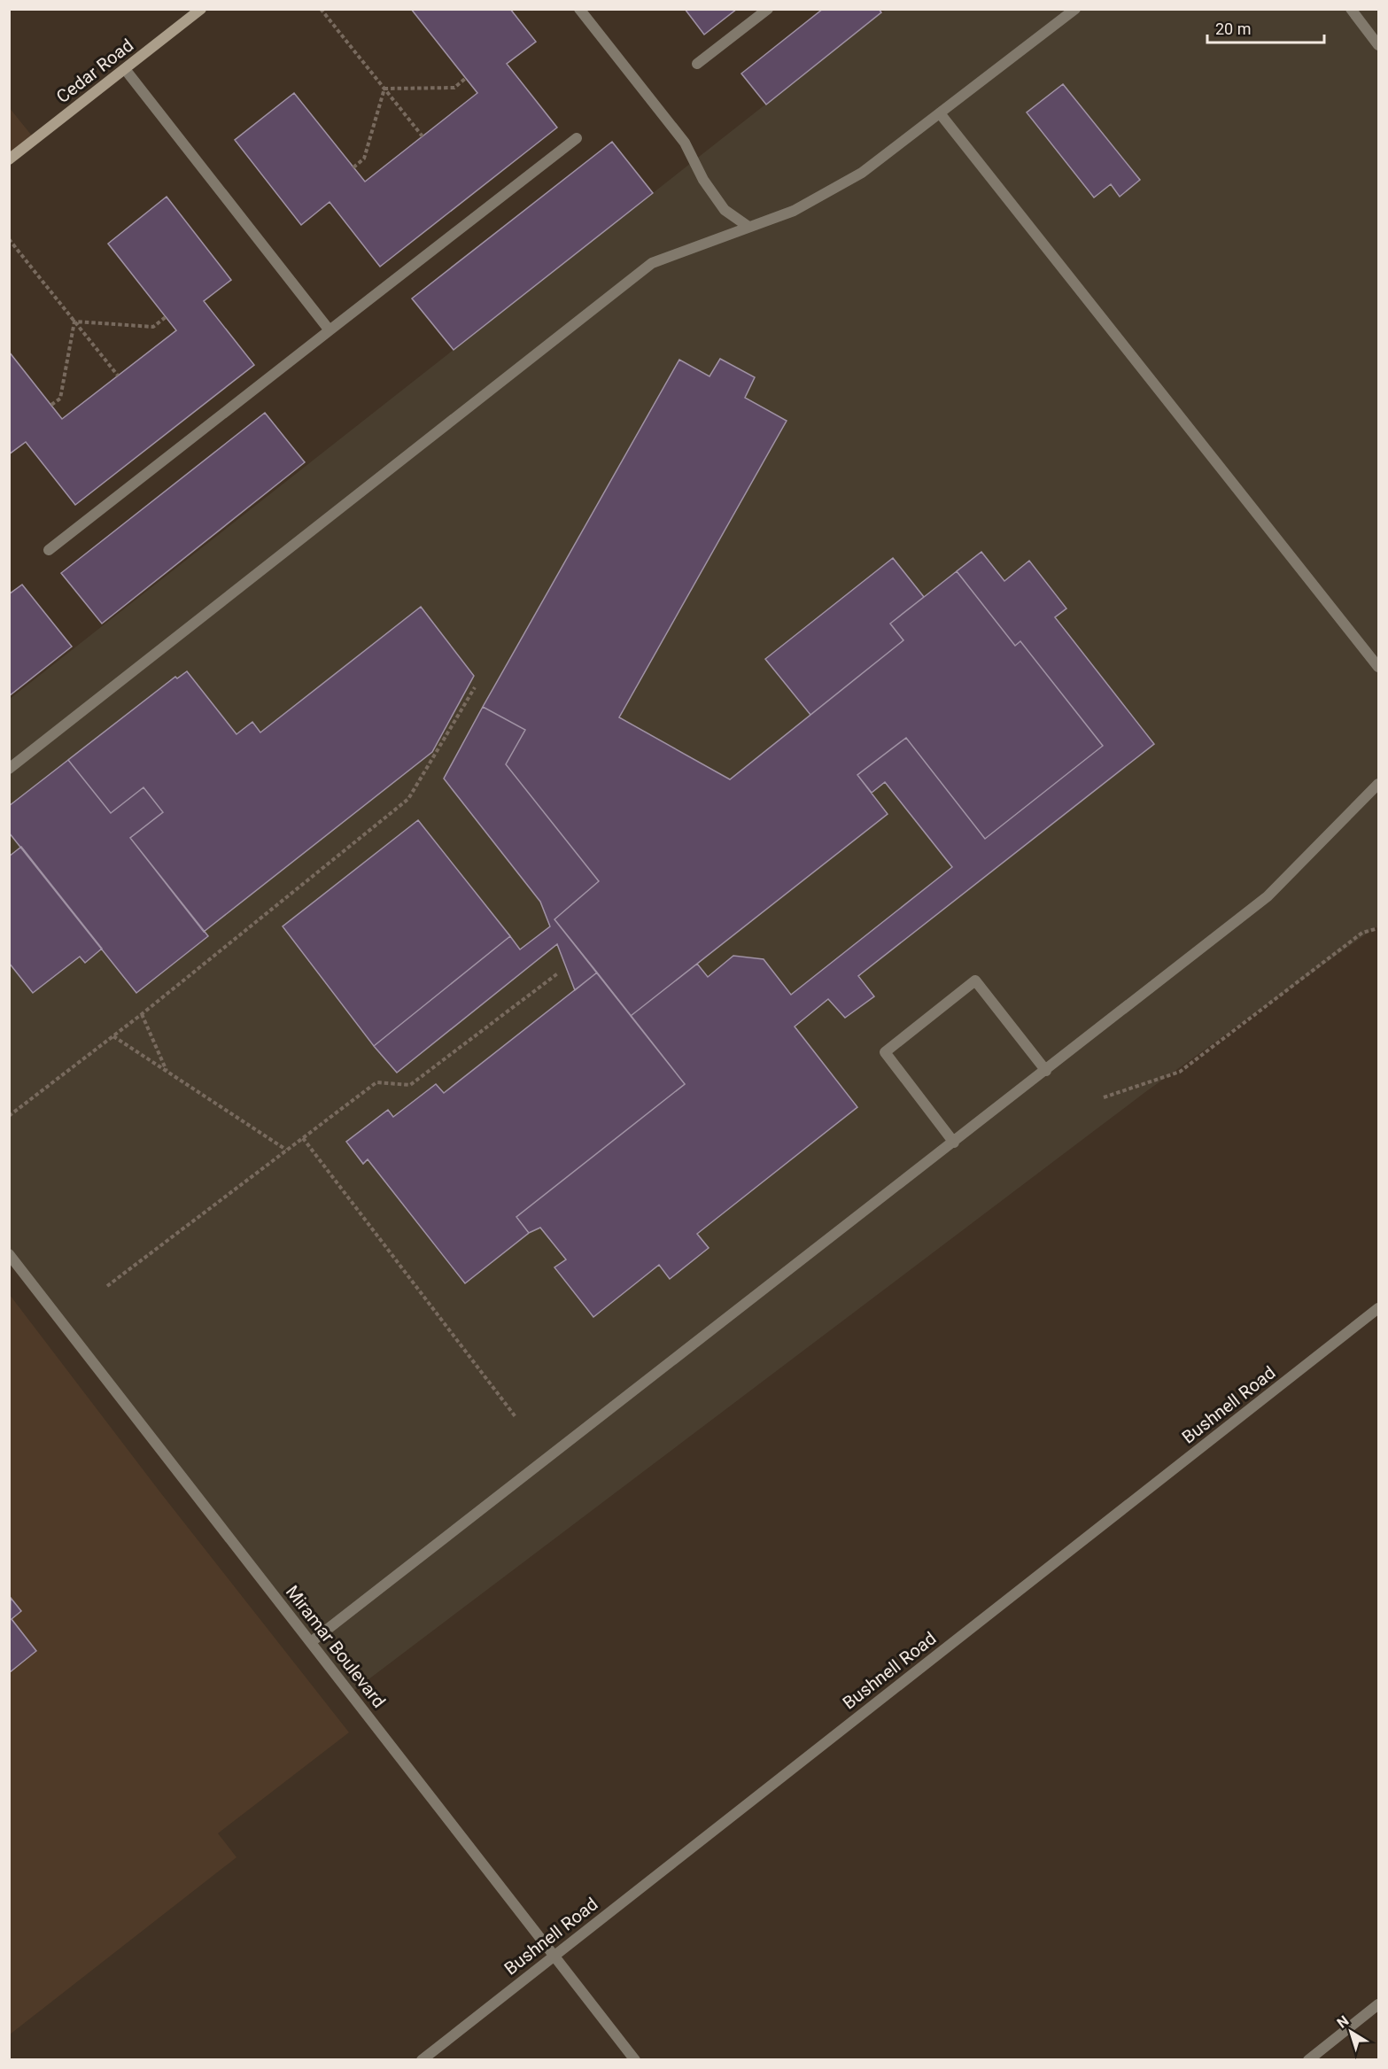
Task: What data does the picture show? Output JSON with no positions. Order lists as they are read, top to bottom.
{
  "streets": {
    "main road": ["Cedar Road"],
    "street": ["Bushnell Road", "Miramar Boulevard"]
  },
  "crossings": [
    ["Bushnell Road", "Miramar Boulevard"]
  ],
  "scale_bar": "20 m",
  "north": "top left"
}
